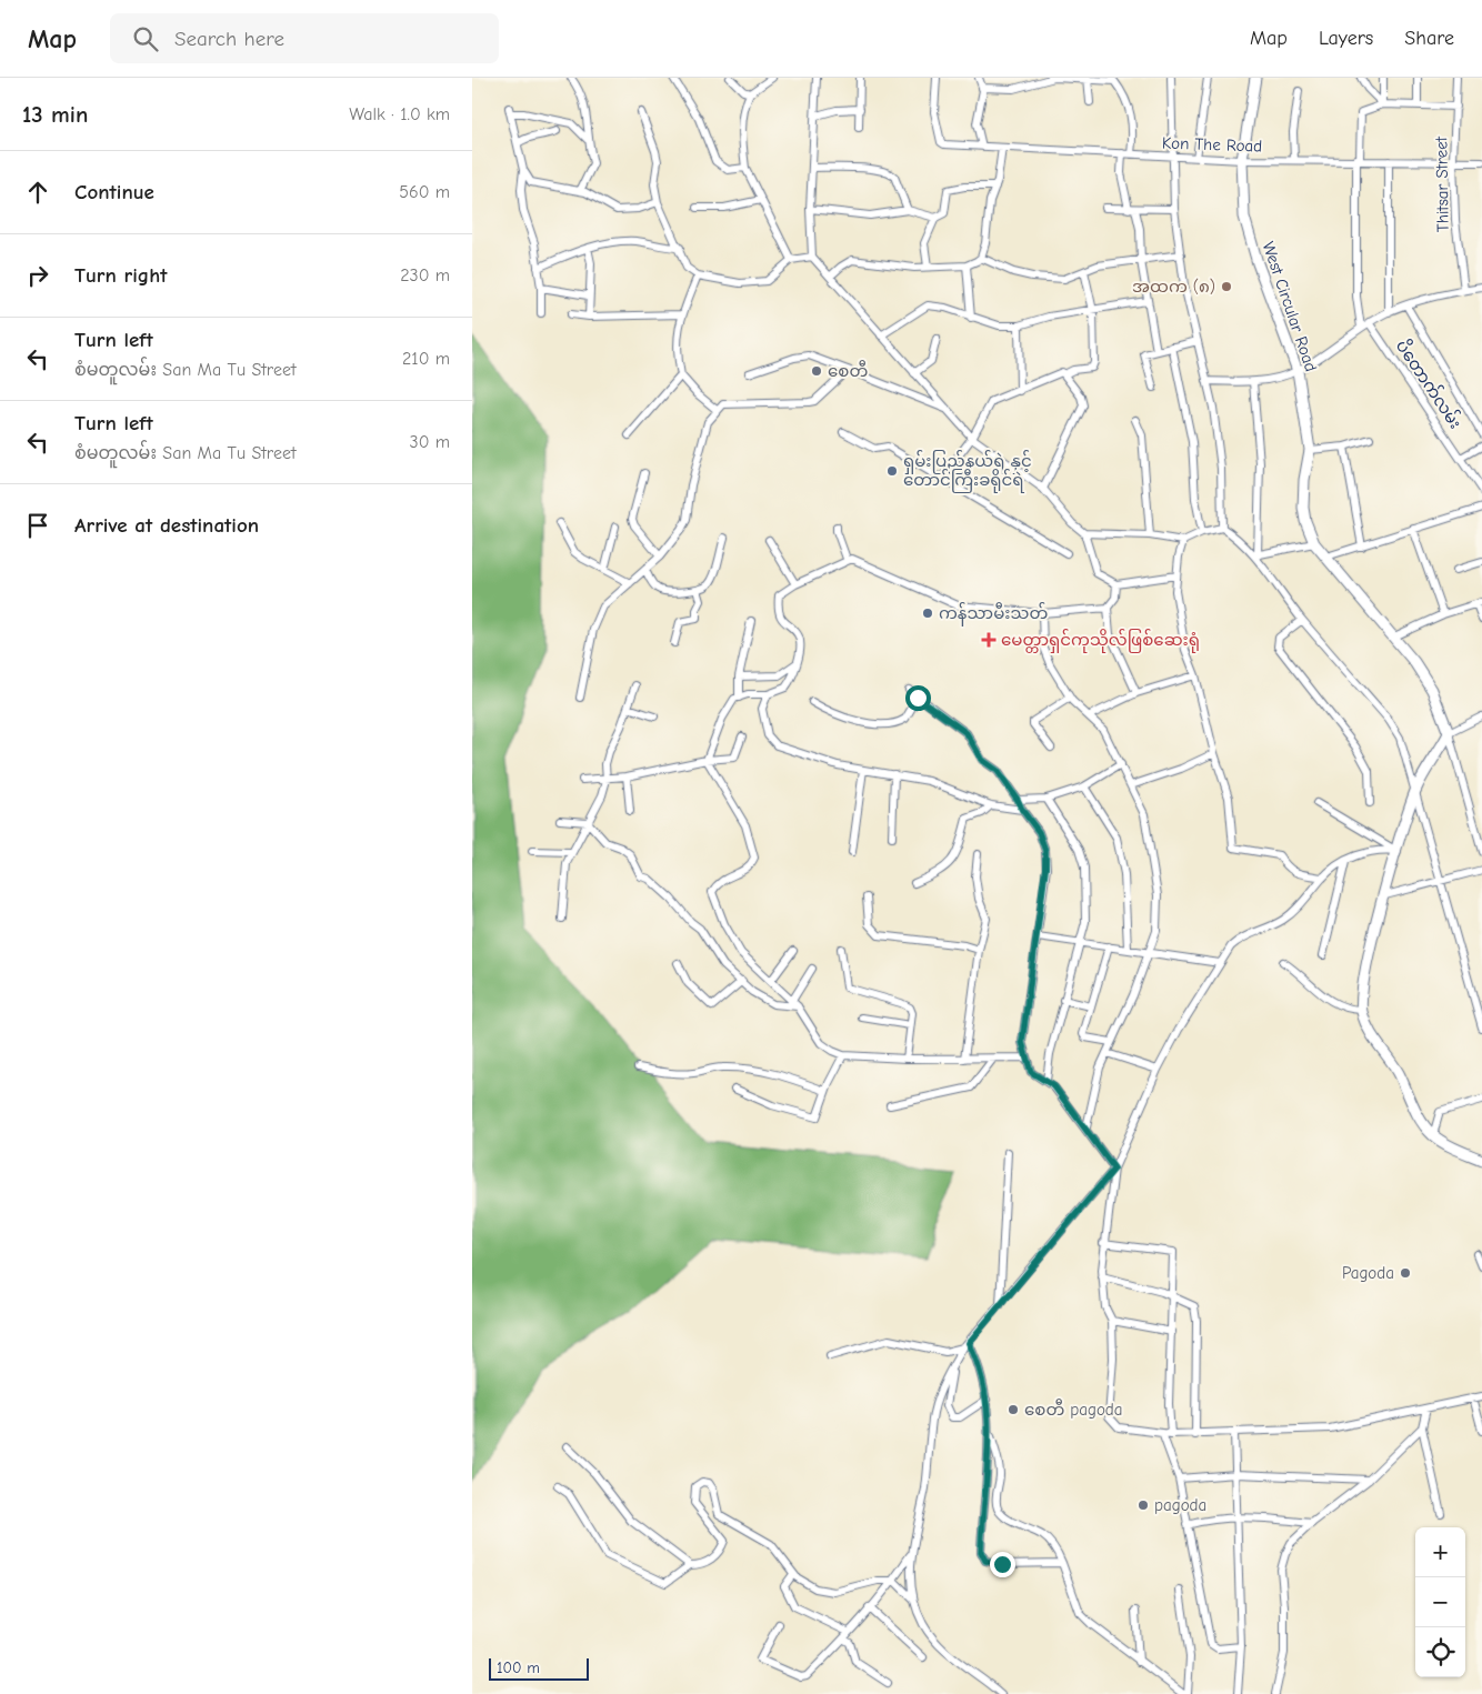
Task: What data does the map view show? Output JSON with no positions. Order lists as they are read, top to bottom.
{
  "streets": {
    "street": [
      "Kon The Road",
      "Thitsar Street",
      "West Circular Road",
      "ပိတောက်လမ်း"
    ]
  },
  "crossings": [
    ["Kon The Road", "Thitsar Street"],
    ["Kon The Road", "West Circular Road"]
  ],
  "places": {
    "other": [
      "အထက (၈)",
      "စေတီ",
      "ရှမ်းပြည်နယ်ရဲ နှင့် တောင်ကြီးခရိုင်ရဲ",
      "ကန်သာမီးသတ်",
      "Pagoda",
      "စေတီ pagoda",
      "pagoda"
    ],
    "health": ["မေတ္တာရှင်ကုသိုလ်ဖြစ်ဆေးရုံ"]
  },
  "scale_bar": "100 m",
  "page": {
    "header": "Map",
    "search": "Search here",
    "nav": ["Map", "Layers", "Share"],
    "heading": ["13 min", "Walk · 1.0 km"],
    "list": [
      ["Continue", "560 m"],
      ["Turn right", "230 m"],
      ["Turn left", "စံမတူလမ်း San Ma Tu Street", "210 m"],
      ["Turn left", "စံမတူလမ်း San Ma Tu Street", "30 m"],
      "Arrive at destination"
    ],
    "map_buttons": ["+", "−"],
    "scale": "100 m"
  }
}
